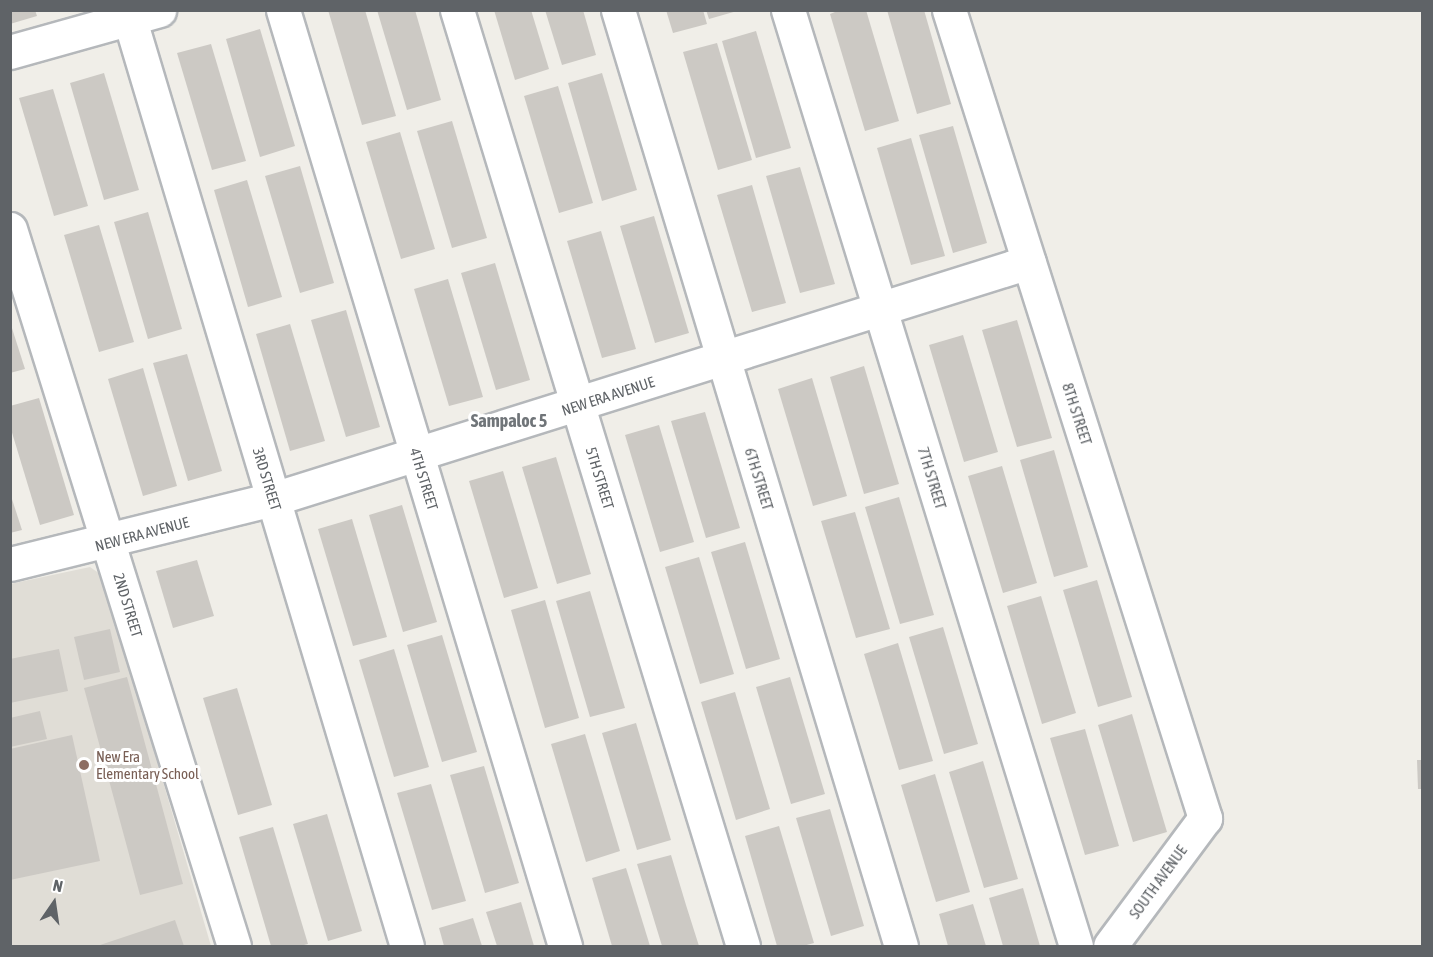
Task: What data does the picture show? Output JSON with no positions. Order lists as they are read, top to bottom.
{
  "streets": {
    "street": [
      "NEW ERA AVENUE",
      "8TH STREET",
      "5TH STREET",
      "7TH STREET",
      "3RD STREET",
      "4TH STREET",
      "6TH STREET",
      "2ND STREET",
      "SOUTH AVENUE"
    ]
  },
  "crossings": [
    ["NEW ERA AVENUE", "8TH STREET"],
    ["NEW ERA AVENUE", "5TH STREET"],
    ["NEW ERA AVENUE", "7TH STREET"],
    ["NEW ERA AVENUE", "3RD STREET"],
    ["NEW ERA AVENUE", "4TH STREET"],
    ["NEW ERA AVENUE", "6TH STREET"],
    ["NEW ERA AVENUE", "2ND STREET"],
    ["8TH STREET", "SOUTH AVENUE"]
  ],
  "districts": ["Sampaloc 5"],
  "places": ["New Era Elementary School"],
  "north": "top"
}
